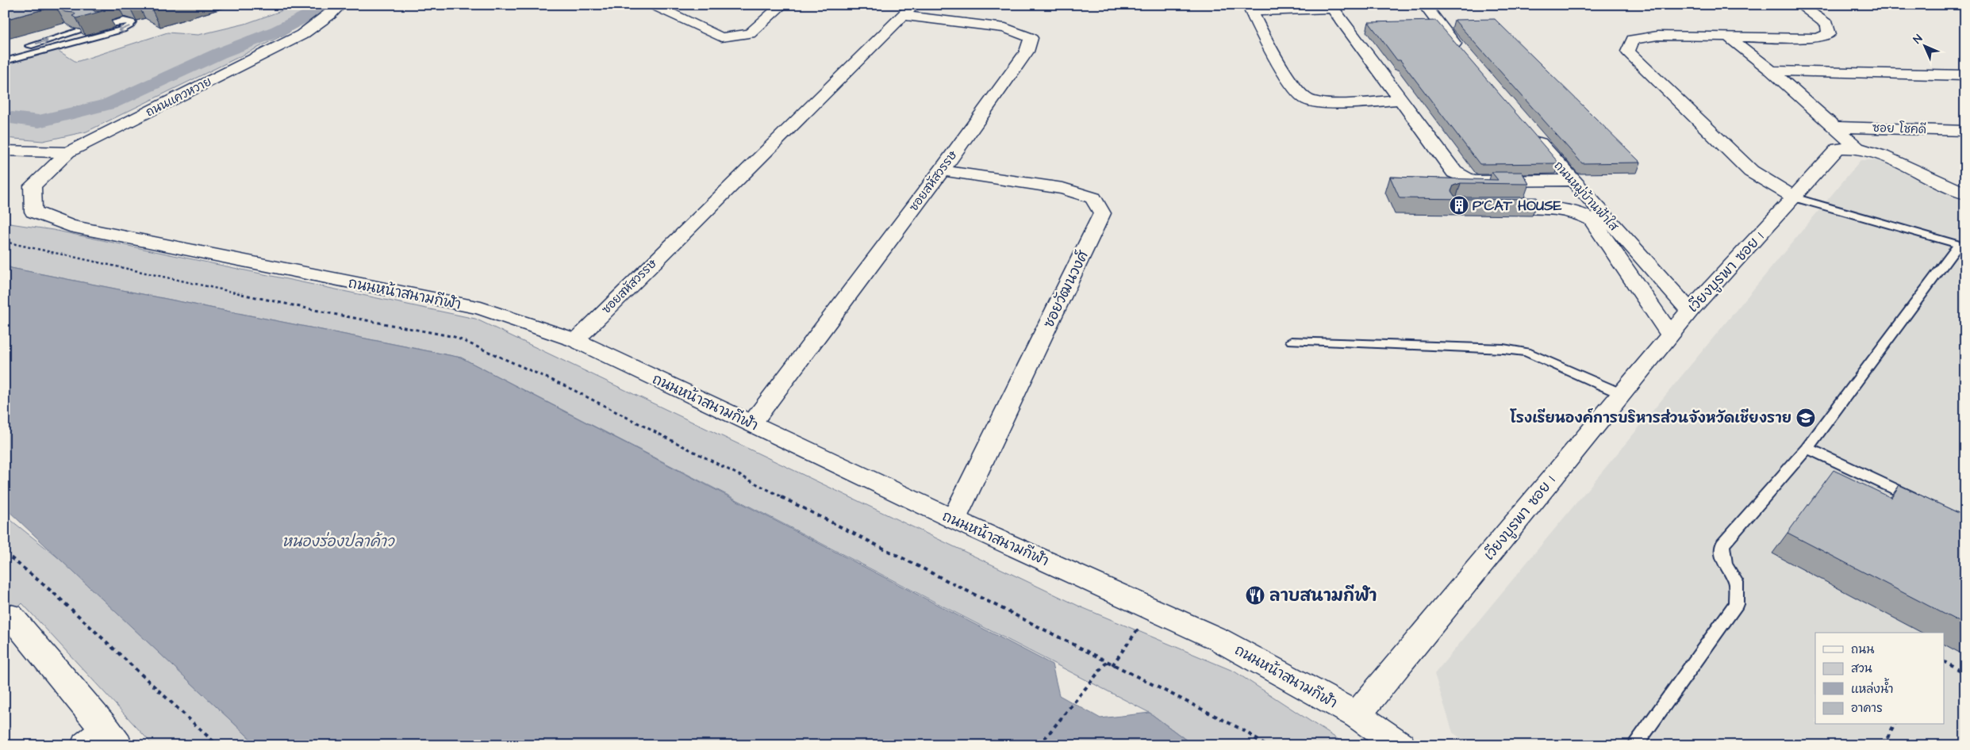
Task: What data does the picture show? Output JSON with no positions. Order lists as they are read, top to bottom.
{
  "streets": {
    "street": [
      "ถนนแควหวาย",
      "ซอย โชคดี",
      "ซอยสหัสวรรษ",
      "ถนนหมู่บ้านฟ้าใส",
      "เวียงบูรพา ซอย 1",
      "ซอยวัฒนวงศ์",
      "ถนนหน้าสนามกีฬา"
    ]
  },
  "crossings": [
    ["ถนนแควหวาย", "ถนนหน้าสนามกีฬา"],
    ["ซอยสหัสวรรษ", "ซอยวัฒนวงศ์"],
    ["ซอยสหัสวรรษ", "ถนนหน้าสนามกีฬา"],
    ["ถนนหมู่บ้านฟ้าใส", "เวียงบูรพา ซอย 1"],
    ["เวียงบูรพา ซอย 1", "ถนนหน้าสนามกีฬา"],
    ["ซอยวัฒนวงศ์", "ถนนหน้าสนามกีฬา"]
  ],
  "water": ["หนองร่องปลาค้าว"],
  "places": {
    "building": ["P'CAT HOUSE"],
    "school or university": ["โรงเรียนองค์การบริหารส่วนจังหวัดเชียงราย"],
    "restaurant": ["ลาบสนามกีฬา"]
  },
  "legend": [
    "ถนน",
    "สวน",
    "แหล่งน้ำ",
    "อาคาร"
  ],
  "north": "top left"
}
